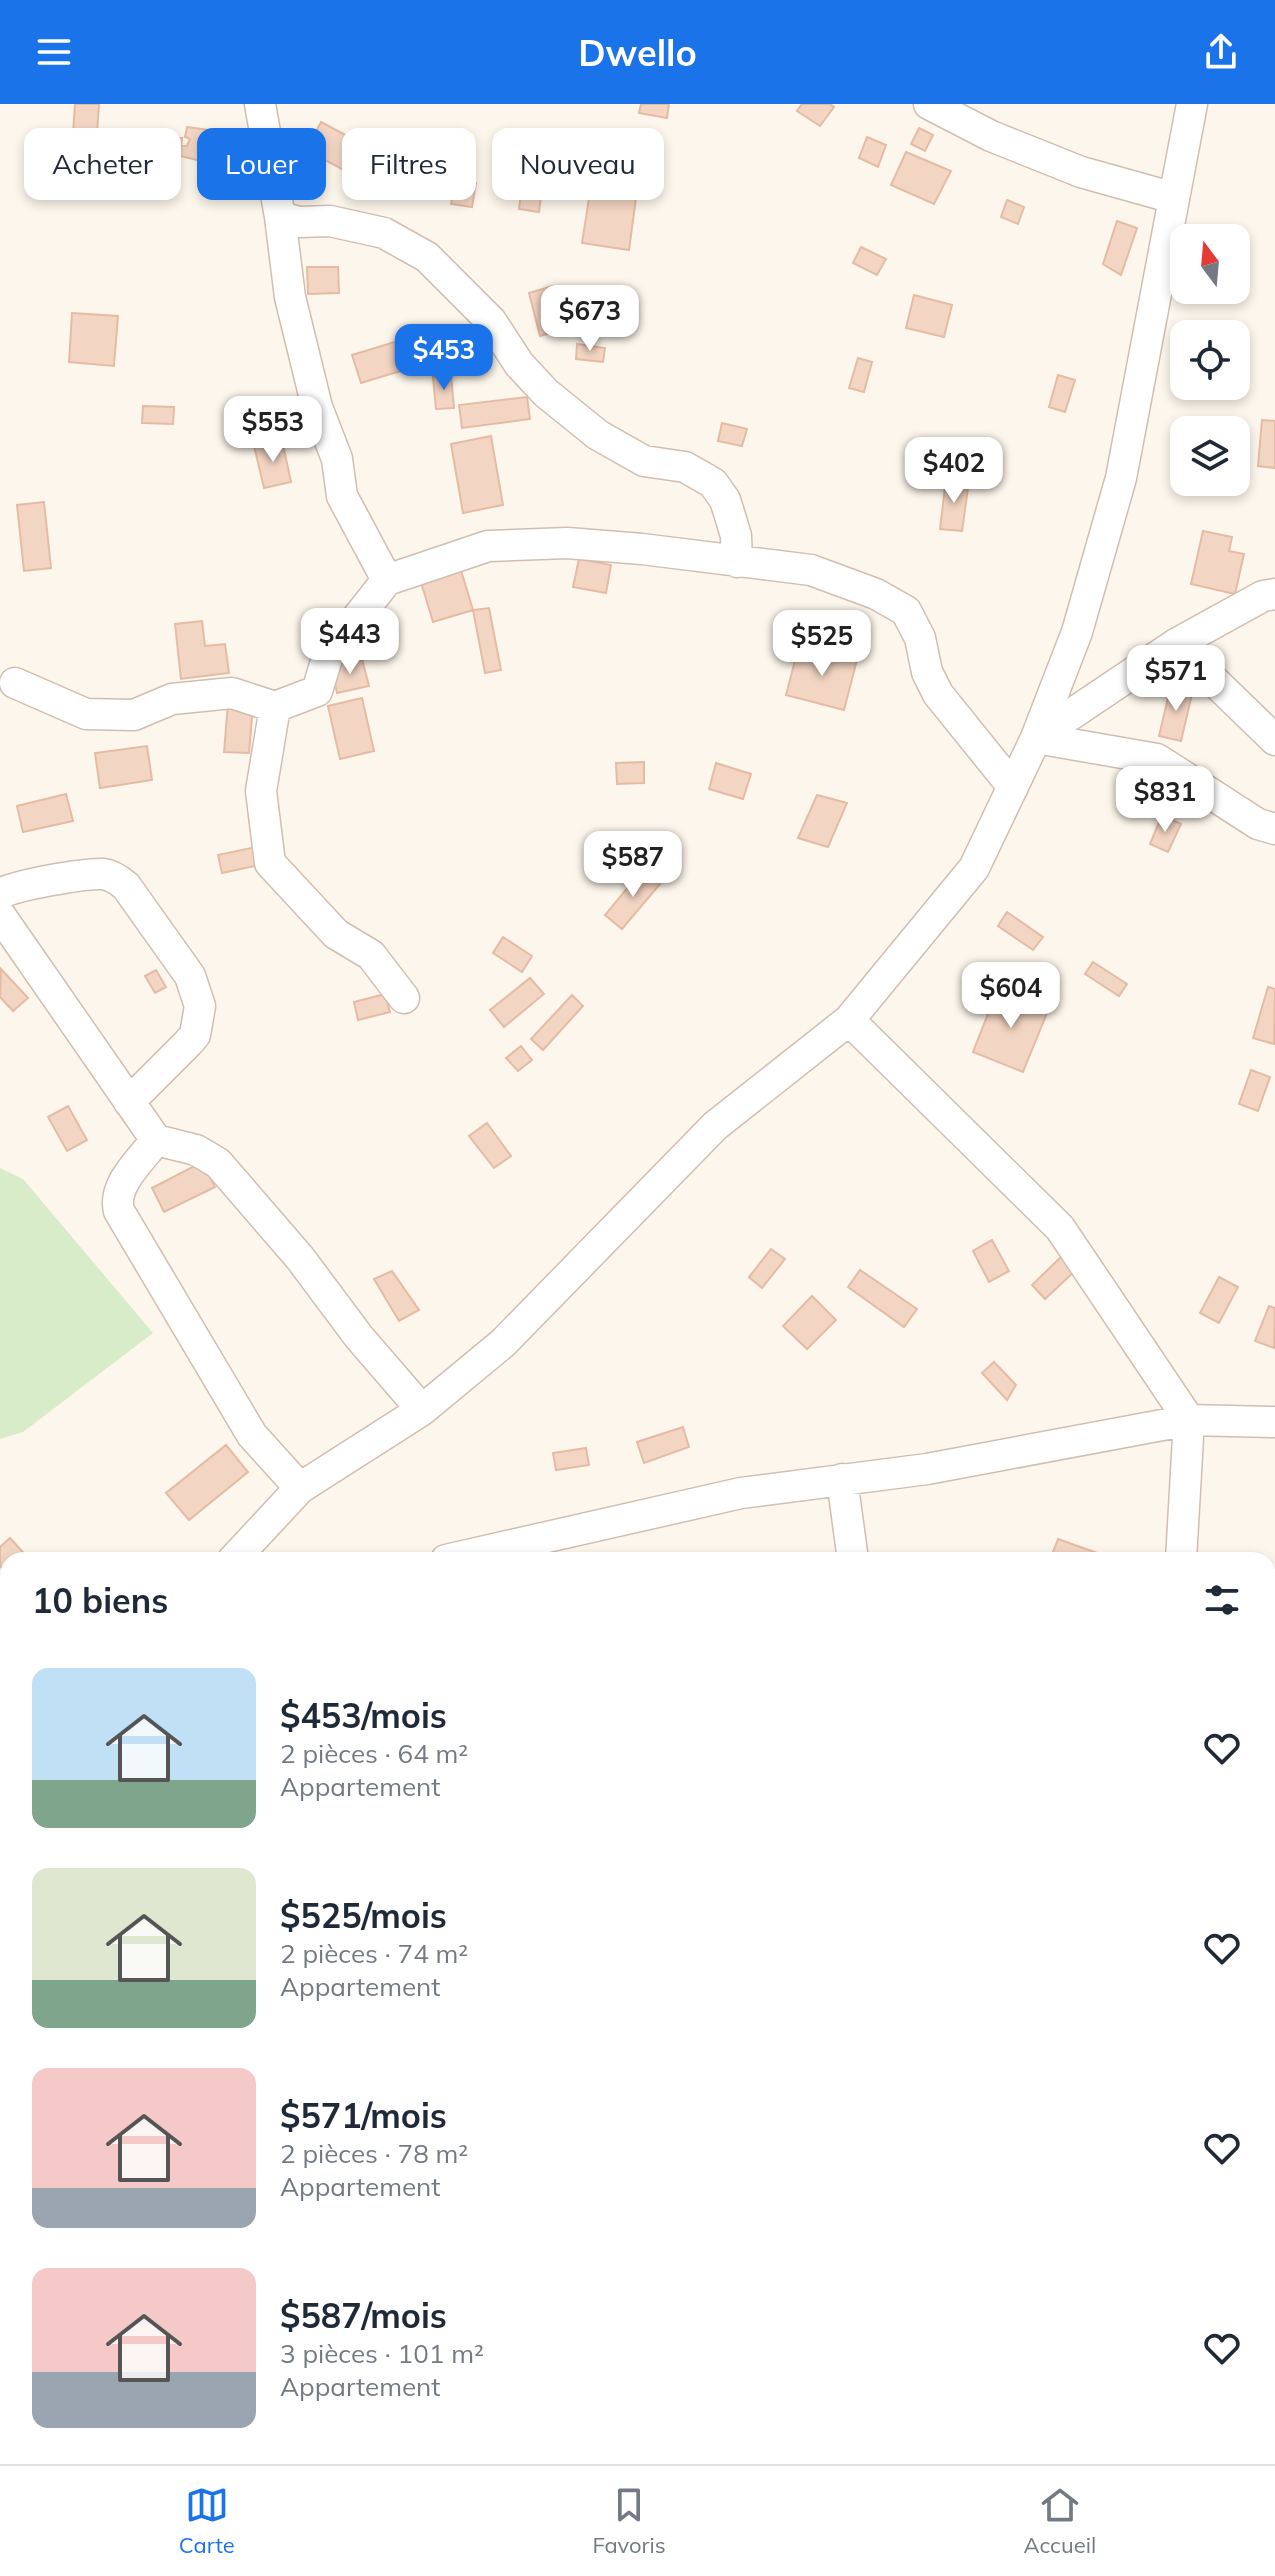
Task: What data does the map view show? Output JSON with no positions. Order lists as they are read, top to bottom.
{
  "north": "top",
  "page": {
    "header": "Dwello",
    "chip": [
      "Acheter",
      "Louer",
      "Filtres",
      "Nouveau"
    ],
    "price": [
      "$673",
      "$453",
      "$553",
      "$402",
      "$443",
      "$525",
      "$571",
      "$831",
      "$587",
      "$604"
    ],
    "heading": "10 biens",
    "list": [
      {
        "name": "$453/mois",
        "note": "2 pièces · 64 m² · Appartement"
      },
      {
        "name": "$525/mois",
        "note": "2 pièces · 74 m² · Appartement"
      },
      {
        "name": "$571/mois",
        "note": "2 pièces · 78 m² · Appartement"
      },
      {
        "name": "$587/mois",
        "note": "3 pièces · 101 m² · Appartement"
      }
    ],
    "tabs": ["Carte", "Favoris", "Accueil"]
  }
}
